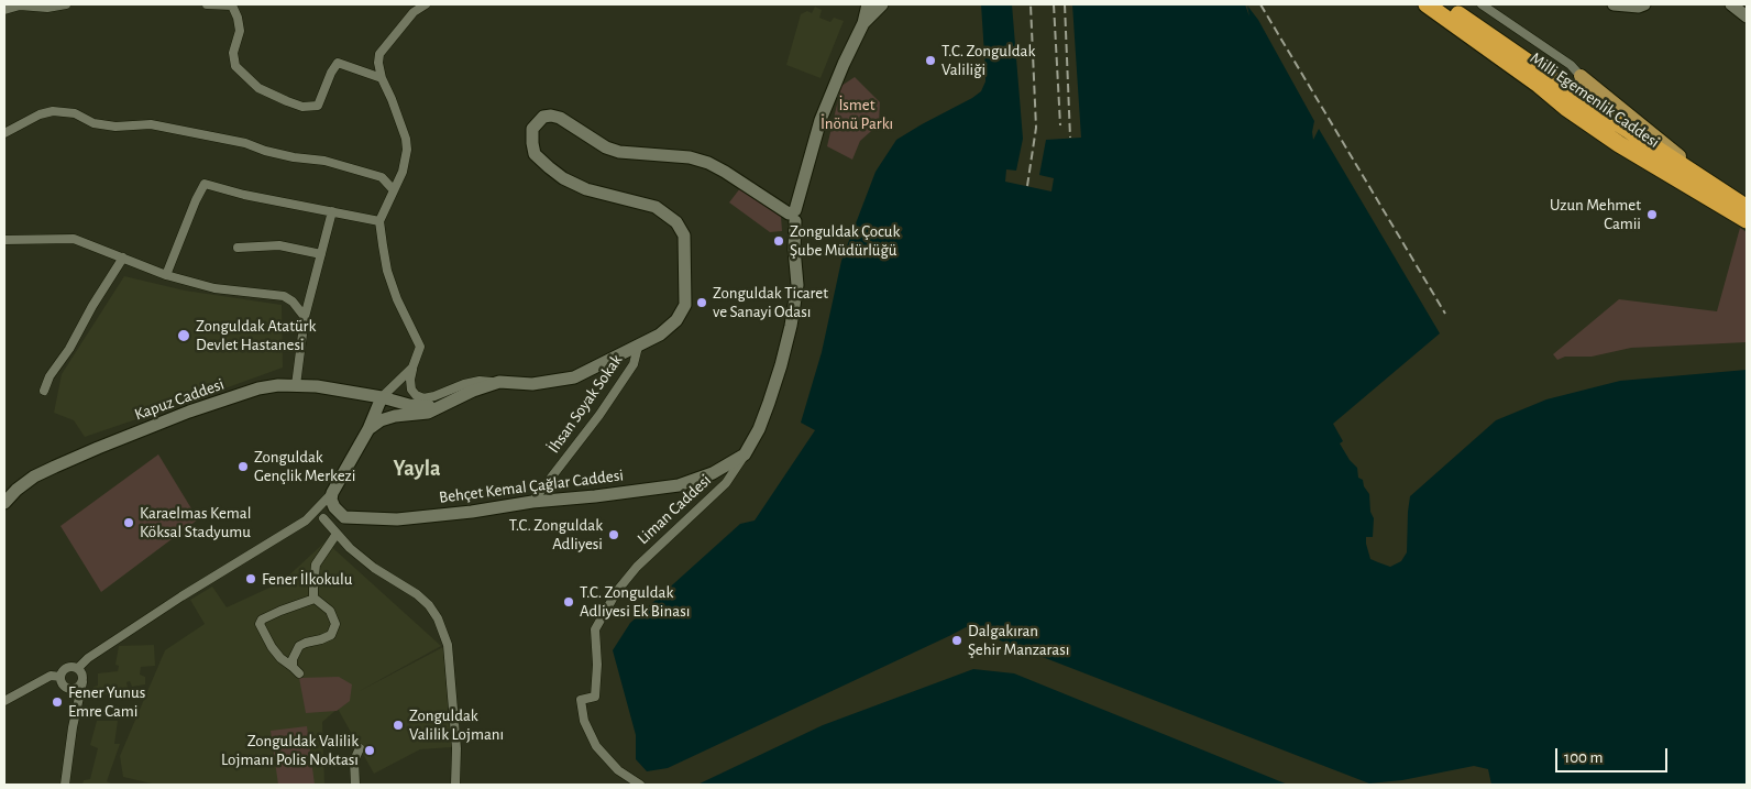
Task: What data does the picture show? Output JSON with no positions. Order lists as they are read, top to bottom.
{
  "streets": {
    "highway": ["Milli Egemenlik Caddesi"],
    "main road": ["Kapuz Caddesi", "Behçet Kemal Çağlar Caddesi", "Liman Caddesi"],
    "street": ["İhsan Soyak Sokak"]
  },
  "crossings": [
    ["İhsan Soyak Sokak", "Behçet Kemal Çağlar Caddesi"],
    ["Behçet Kemal Çağlar Caddesi", "Liman Caddesi"]
  ],
  "districts": ["Yayla"],
  "parks": ["İsmet İnönü Parkı"],
  "places": [
    "T.C. Zonguldak Valiliği",
    "Uzun Mehmet Camii",
    "Zonguldak Çocuk Şube Müdürlüğü",
    "Zonguldak Ticaret ve Sanayi Odası",
    "Zonguldak Atatürk Devlet Hastanesi",
    "Zonguldak Gençlik Merkezi",
    "Karaelmas Kemal Köksal Stadyumu",
    "T.C. Zonguldak Adliyesi",
    "Fener İlkokulu",
    "T.C. Zonguldak Adliyesi Ek Binası",
    "Dalgakıran Şehir Manzarası",
    "Fener Yunus Emre Cami",
    "Zonguldak Valilik Lojmanı",
    "Zonguldak Valilik Lojmanı Polis Noktası"
  ],
  "scale_bar": "100 m"
}
